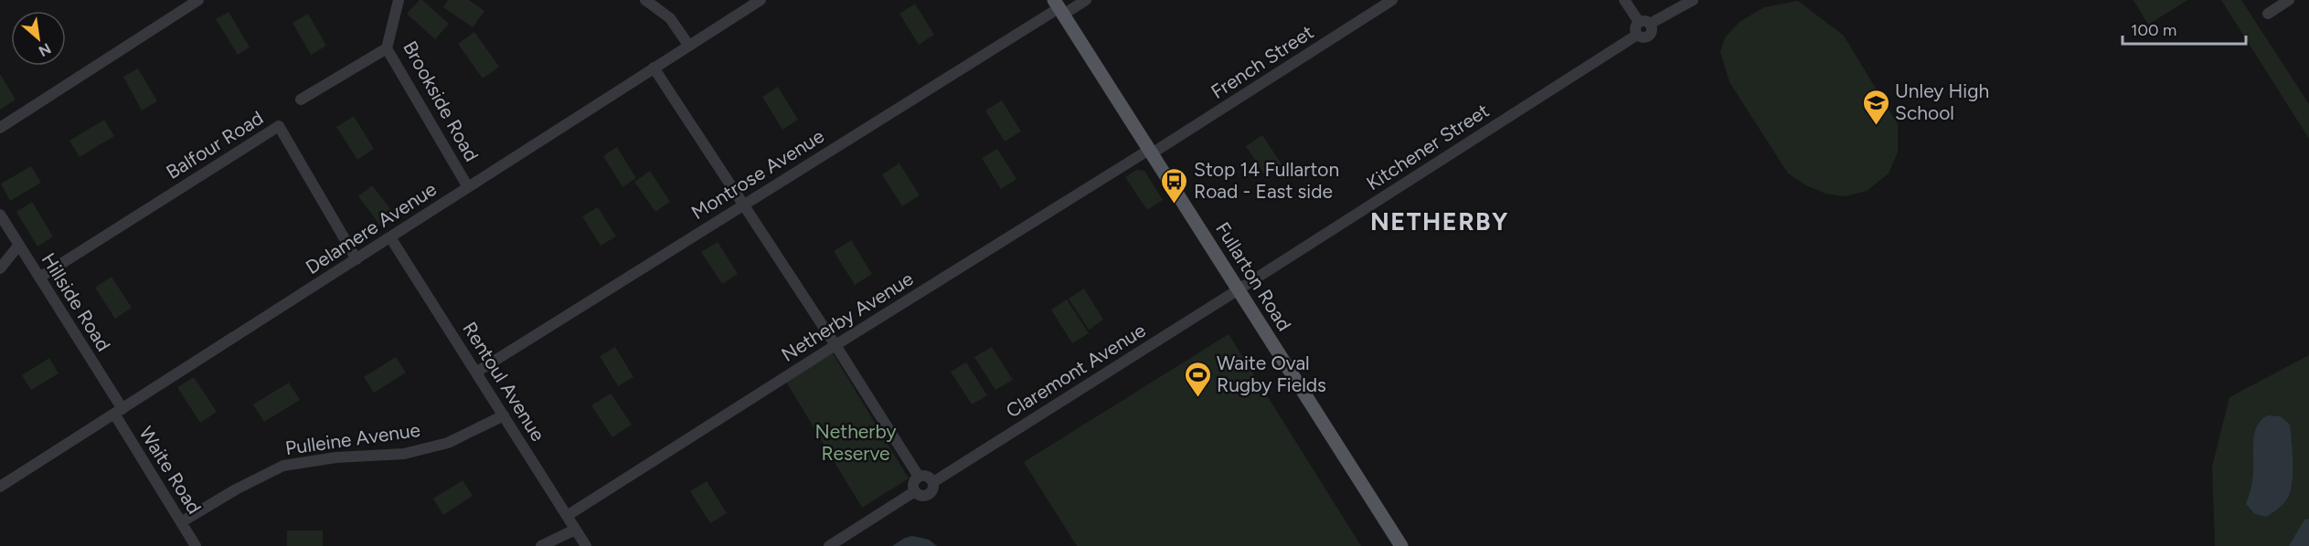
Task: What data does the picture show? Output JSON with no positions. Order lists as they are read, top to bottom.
{
  "streets": {
    "main road": ["Fullarton Road"],
    "street": [
      "French Street",
      "Brookside Road",
      "Balfour Road",
      "Kitchener Street",
      "Montrose Avenue",
      "Delamere Avenue",
      "Hillside Road",
      "Netherby Avenue",
      "Claremont Avenue",
      "Rentoul Avenue",
      "Pulleine Avenue",
      "Waite Road"
    ]
  },
  "crossings": [
    ["French Street", "Fullarton Road"],
    ["French Street", "Netherby Avenue"],
    ["Brookside Road", "Delamere Avenue"],
    ["Balfour Road", "Delamere Avenue"],
    ["Balfour Road", "Hillside Road"],
    ["Kitchener Street", "Fullarton Road"],
    ["Kitchener Street", "Claremont Avenue"],
    ["Montrose Avenue", "Fullarton Road"],
    ["Montrose Avenue", "Rentoul Avenue"],
    ["Delamere Avenue", "Hillside Road"],
    ["Delamere Avenue", "Rentoul Avenue"],
    ["Delamere Avenue", "Waite Road"],
    ["Fullarton Road", "Netherby Avenue"],
    ["Fullarton Road", "Claremont Avenue"],
    ["Hillside Road", "Waite Road"],
    ["Netherby Avenue", "Rentoul Avenue"],
    ["Rentoul Avenue", "Pulleine Avenue"],
    ["Pulleine Avenue", "Waite Road"]
  ],
  "districts": ["NETHERBY"],
  "parks": ["Netherby Reserve"],
  "places": {
    "school or university": ["Unley High School"],
    "bus stop": ["Stop 14 Fullarton Road - East side"],
    "sports": ["Waite Oval Rugby Fields"]
  },
  "scale_bar": "100 m",
  "north": "bottom right"
}
